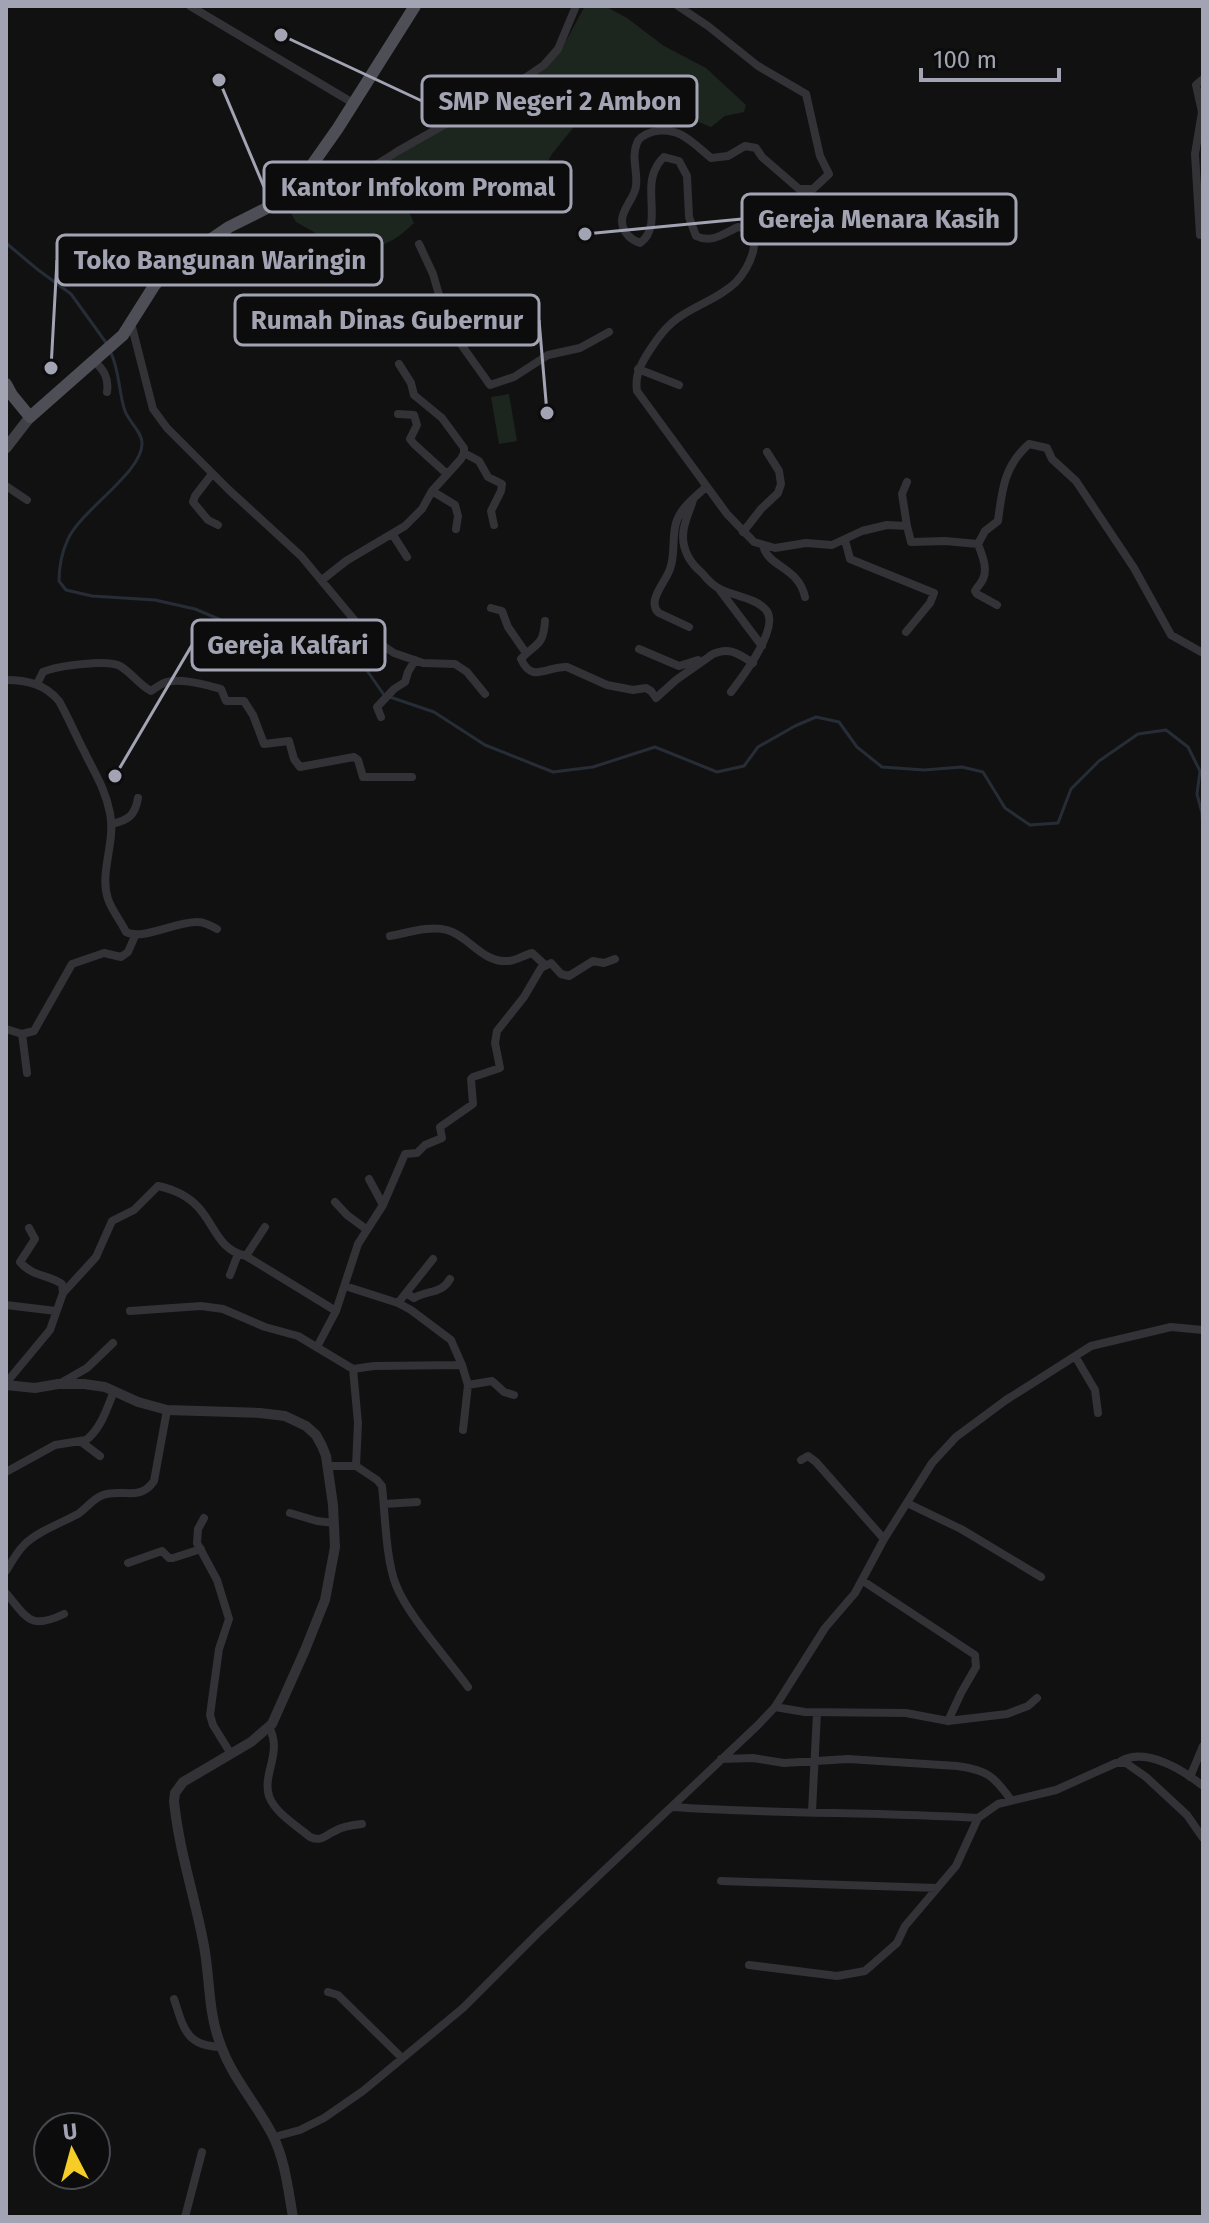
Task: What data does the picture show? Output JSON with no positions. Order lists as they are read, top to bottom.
{
  "places": [
    "SMP Negeri 2 Ambon",
    "Kantor Infokom Promal",
    "Gereja Menara Kasih",
    "Toko Bangunan Waringin",
    "Rumah Dinas Gubernur",
    "Gereja Kalfari"
  ],
  "scale_bar": "100 m",
  "north": "top"
}
